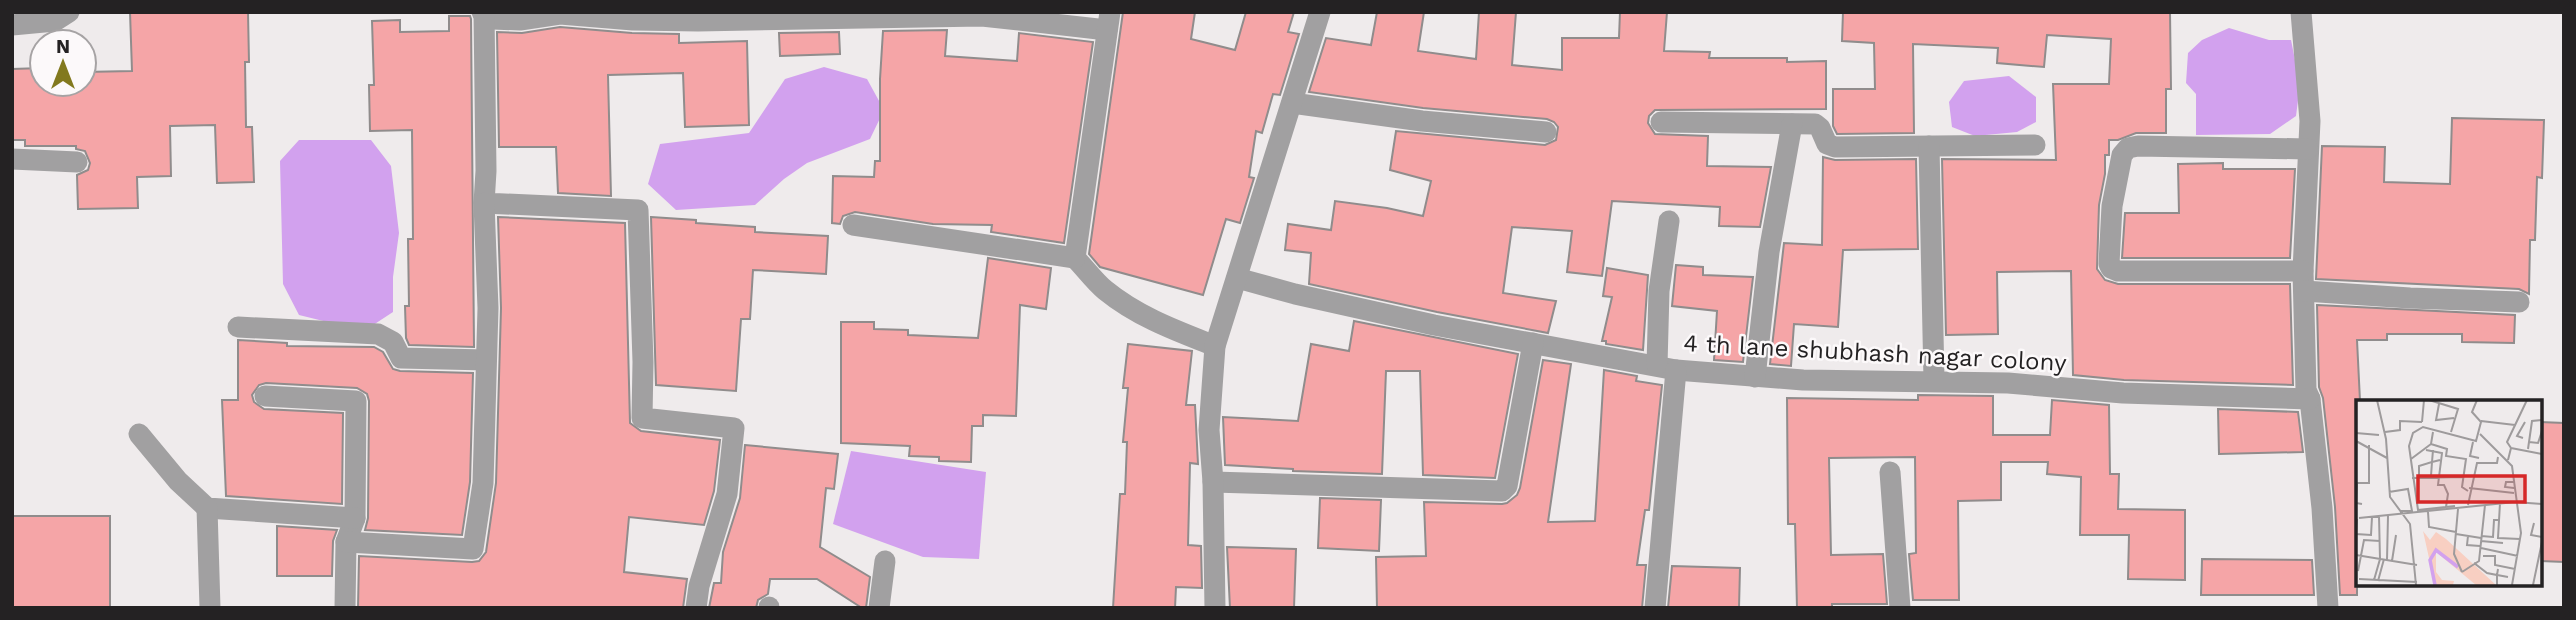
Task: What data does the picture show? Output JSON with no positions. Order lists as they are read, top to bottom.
{
  "streets": {
    "street": ["4 th lane shubhash nagar colony"]
  },
  "north": "top"
}
